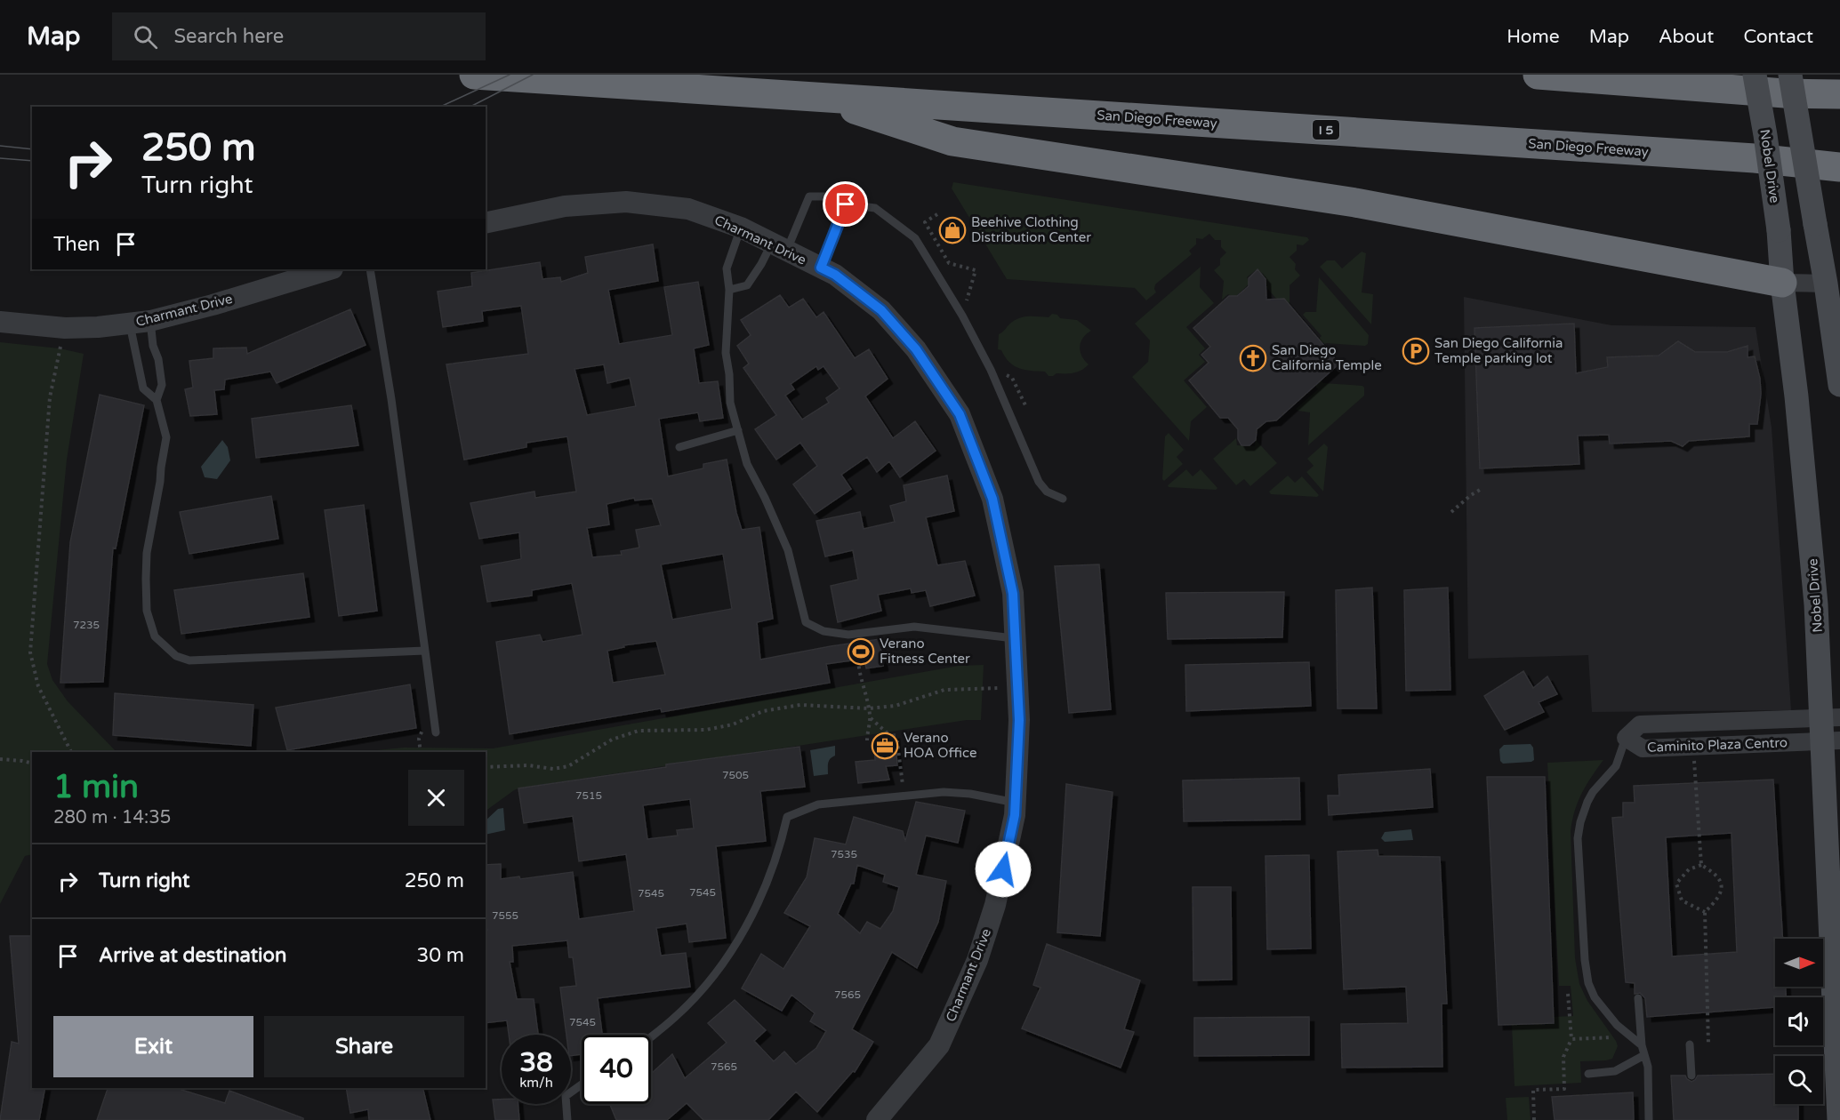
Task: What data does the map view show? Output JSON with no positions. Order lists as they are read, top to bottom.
{
  "streets": {
    "highway": ["San Diego Freeway", "I 5"],
    "main road": ["Nobel Drive"],
    "street": ["Charmant Drive", "Caminito Plaza Centro"]
  },
  "crossings": [
    ["Nobel Drive", "Caminito Plaza Centro"]
  ],
  "places": {
    "shop": ["Beehive Clothing Distribution Center"],
    "parking": ["San Diego California Temple parking lot"],
    "church": ["San Diego California Temple"],
    "sports": ["Verano Fitness Center"],
    "office": ["Verano HOA Office"]
  },
  "house_numbers": [
    "7235",
    "7505",
    "7515",
    "7535",
    "7545",
    "7545",
    "7555",
    "7565",
    "7545",
    "7565"
  ],
  "north": "right",
  "page": {
    "header": "Map",
    "search": "Search here",
    "nav": [
      "Home",
      "Map",
      "About",
      "Contact"
    ],
    "turn": ["250 m", "Turn right"],
    "then": "Then",
    "heading": ["1 min", "280 m · 14:35"],
    "list": [
      {
        "name": "Turn right",
        "value": "250 m"
      },
      {
        "name": "Arrive at destination",
        "value": "30 m"
      }
    ],
    "buttons": ["Exit", "Share"],
    "speed": "38 km/h",
    "limit": "40"
  }
}
